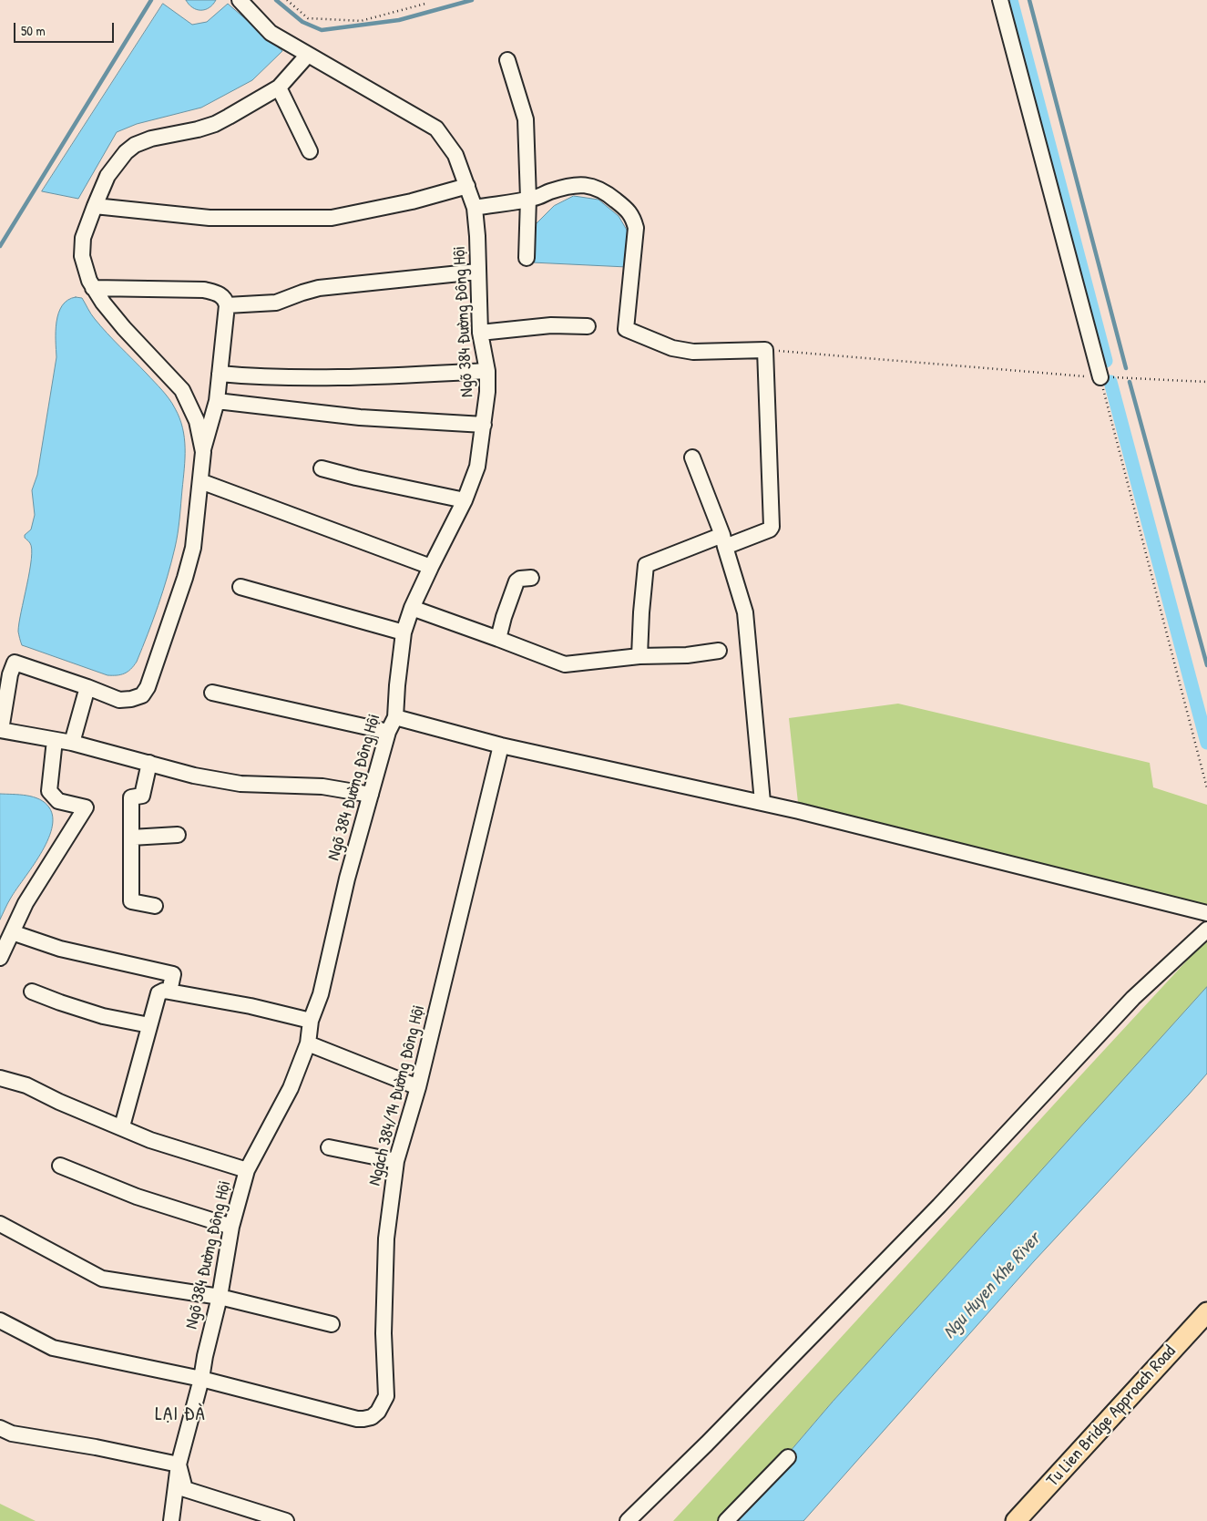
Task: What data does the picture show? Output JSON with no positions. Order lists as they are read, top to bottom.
{
  "streets": {
    "main road": ["Tu Lien Bridge Approach Road"],
    "street": ["Ngõ 384 Đường Đông Hội", "Ngách 384/14 Đường Đông Hội"]
  },
  "crossings": [
    ["Ngõ 384 Đường Đông Hội", "Ngách 384/14 Đường Đông Hội"]
  ],
  "districts": ["LẠI ĐÀ"],
  "water": ["Ngu Huyen Khe River"],
  "scale_bar": "50 m"
}
